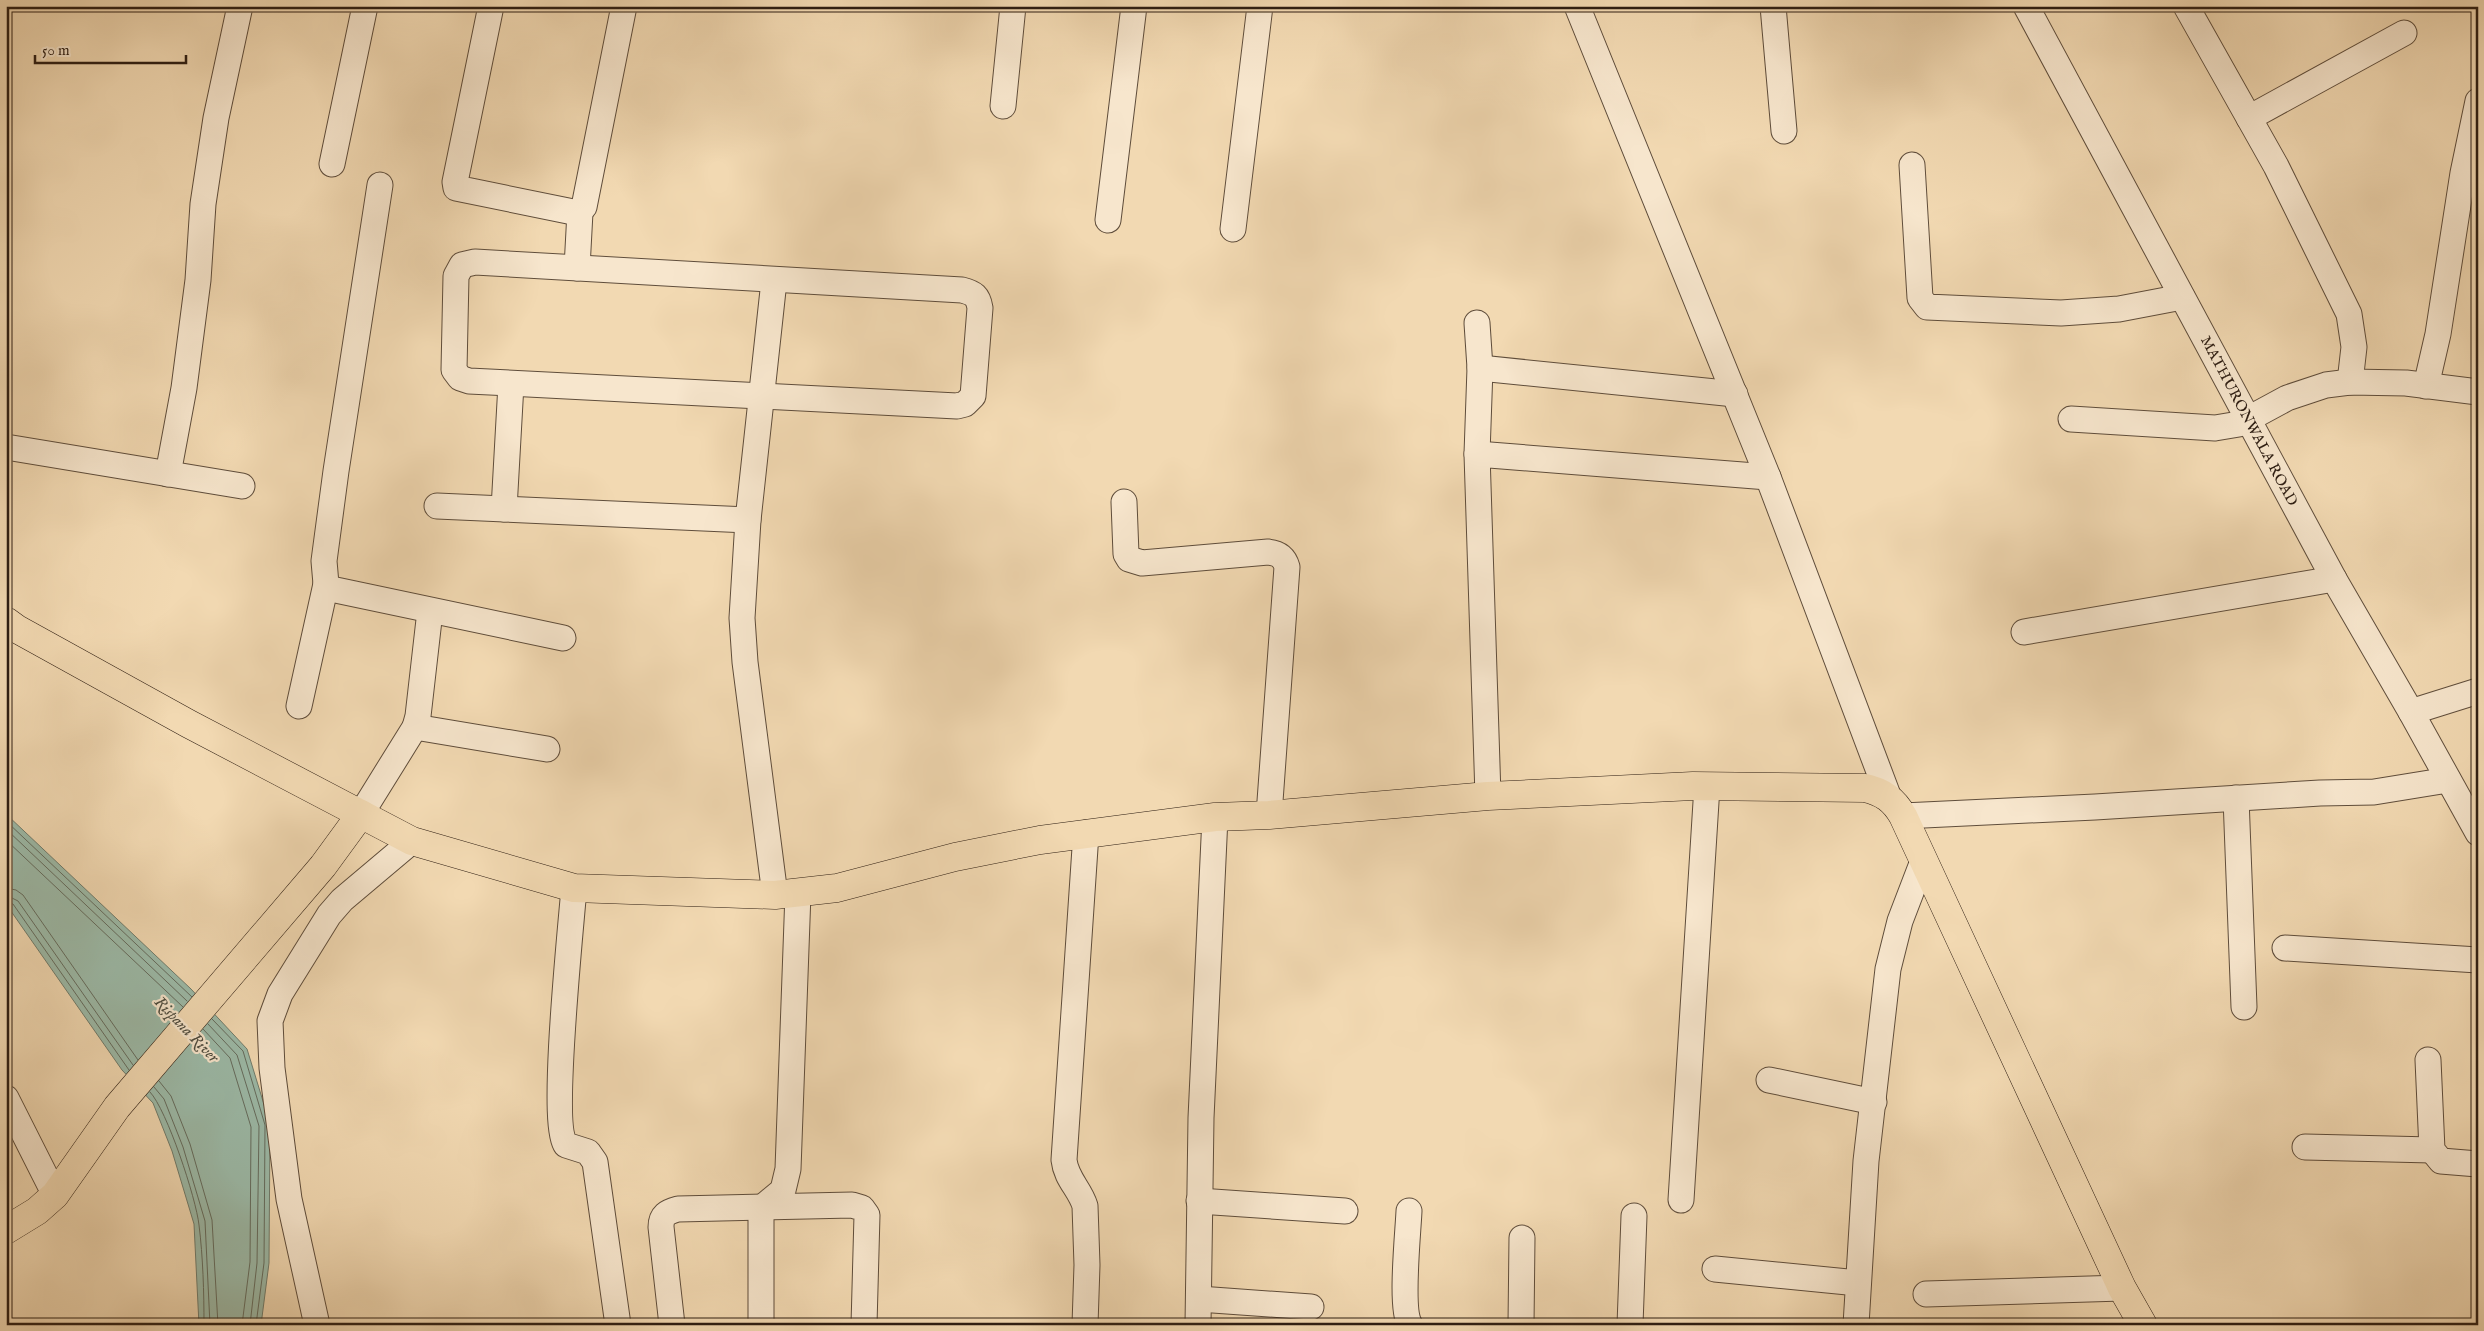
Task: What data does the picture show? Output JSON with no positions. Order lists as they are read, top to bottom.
{
  "streets": {
    "street": ["MATHURONWALA ROAD"]
  },
  "water": ["Rispana River"],
  "scale_bar": "50 m"
}
